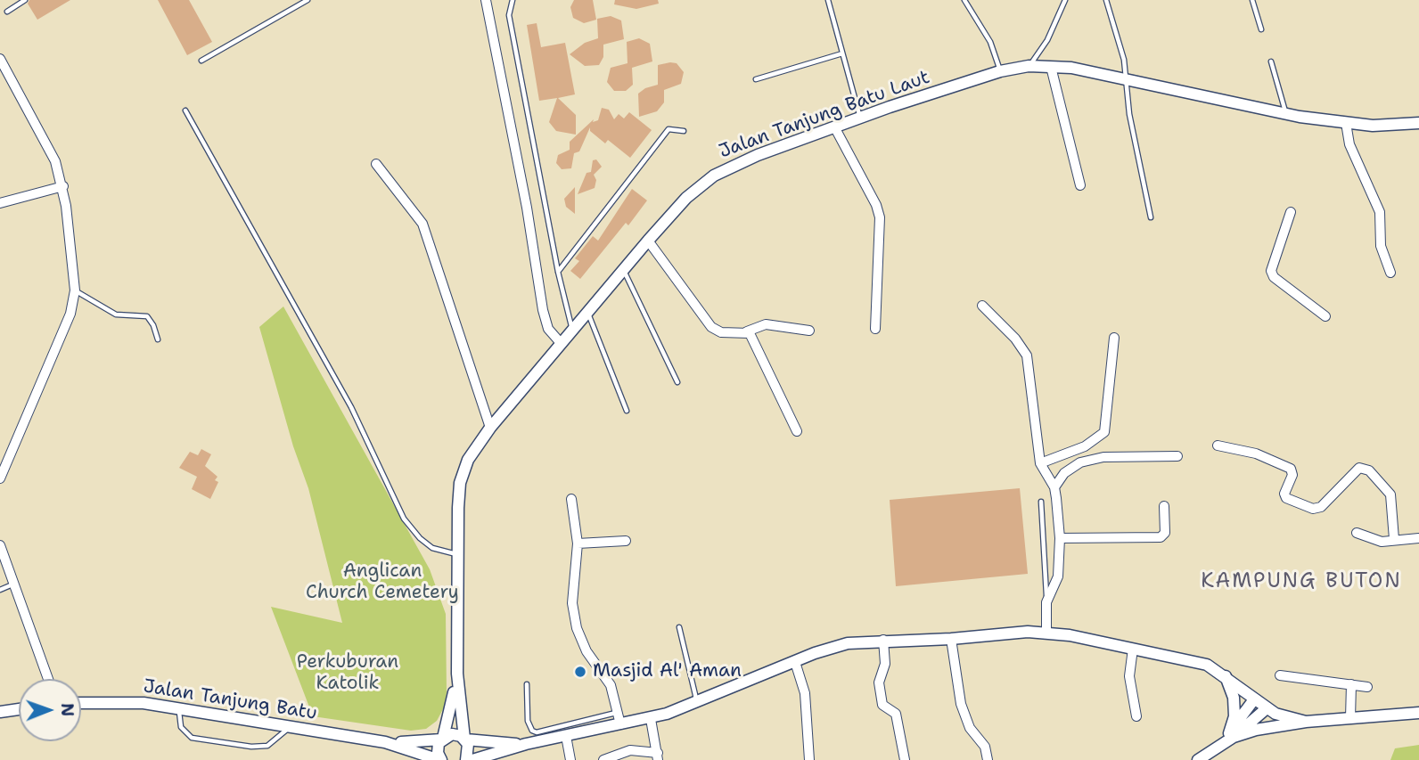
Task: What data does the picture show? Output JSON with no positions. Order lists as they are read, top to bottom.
{
  "streets": {
    "street": ["Jalan Tanjung Batu Laut", "Jalan Tanjung Batu"]
  },
  "crossings": [
    ["Jalan Tanjung Batu Laut", "Jalan Tanjung Batu"]
  ],
  "districts": ["KAMPUNG BUTON"],
  "parks": ["Anglican Church Cemetery", "Perkuburan Katolik"],
  "places": ["Masjid Al' Aman"],
  "north": "right"
}
